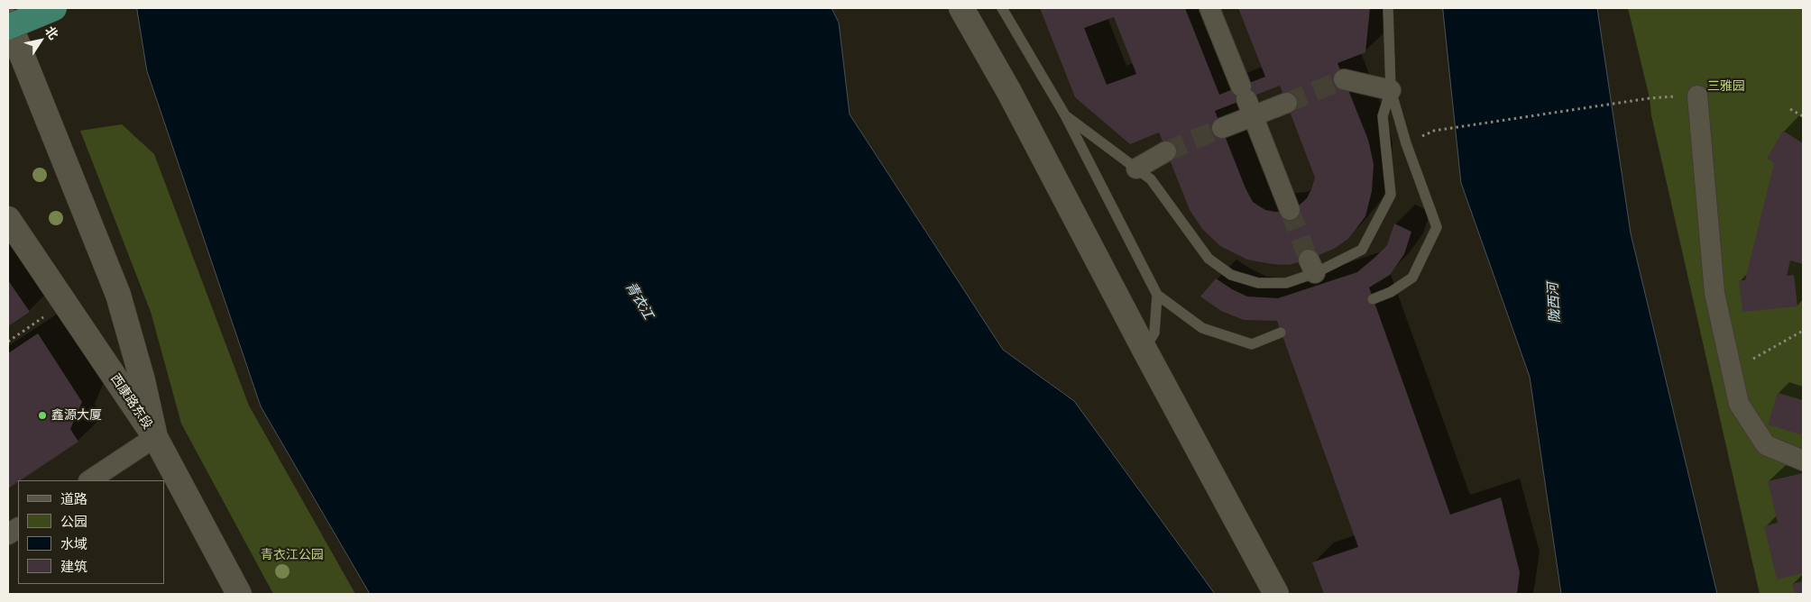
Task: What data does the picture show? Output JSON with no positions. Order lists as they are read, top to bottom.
{
  "streets": {
    "street": ["西康路东段"]
  },
  "water": ["青衣江", "陇西河"],
  "parks": ["三雅园", "青衣江公园"],
  "places": ["鑫源大厦"],
  "legend": [
    "道路",
    "公园",
    "水域",
    "建筑"
  ],
  "north": "top right"
}
